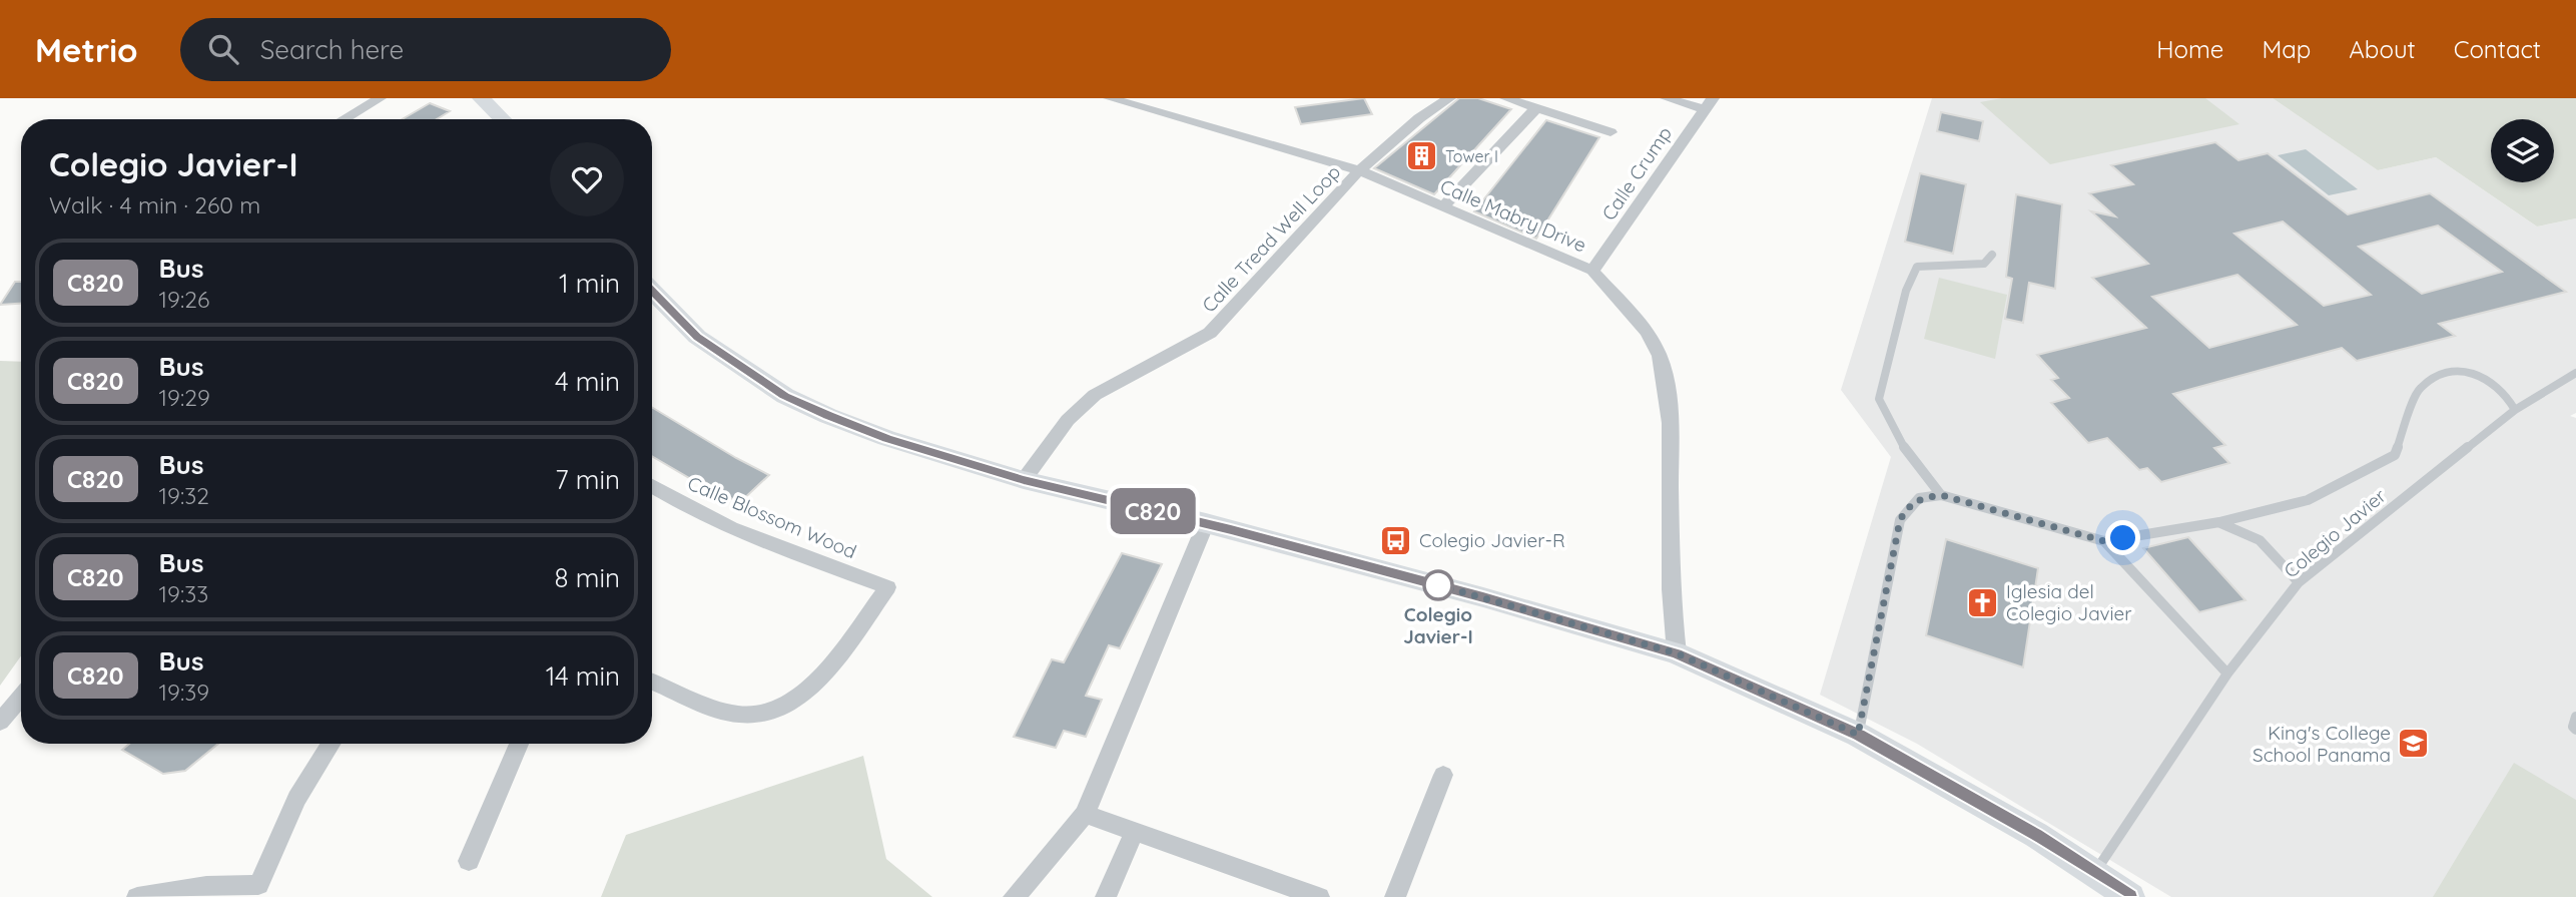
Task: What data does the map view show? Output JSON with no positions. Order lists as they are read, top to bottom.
{
  "streets": {
    "street": [
      "Calle Crump",
      "Calle Mabry Drive",
      "Calle Tread Well Loop",
      "Calle Blossom Wood"
    ],
    "lane": ["Colegio Javier"]
  },
  "crossings": [
    ["Calle Crump", "Calle Mabry Drive"],
    ["Calle Mabry Drive", "Calle Tread Well Loop"]
  ],
  "places": {
    "building": ["Tower I"],
    "bus stop": ["Colegio Javier-R"],
    "other": ["Colegio Javier-I"],
    "church": ["Iglesia del Colegio Javier"],
    "school or university": ["King's College School Panama"]
  },
  "lines": ["bus line C820"],
  "page": {
    "header": "Metrio",
    "search": "Search here",
    "nav": [
      "Home",
      "Map",
      "About",
      "Contact"
    ],
    "on_map": "C820",
    "heading": ["Colegio Javier-I", "Walk · 4 min · 260 m"],
    "list": [
      {
        "mark": "C820",
        "name": "Bus",
        "note": "19:26",
        "value": "1 min"
      },
      {
        "mark": "C820",
        "name": "Bus",
        "note": "19:29",
        "value": "4 min"
      },
      {
        "mark": "C820",
        "name": "Bus",
        "note": "19:32",
        "value": "7 min"
      },
      {
        "mark": "C820",
        "name": "Bus",
        "note": "19:33",
        "value": "8 min"
      },
      {
        "mark": "C820",
        "name": "Bus",
        "note": "19:39",
        "value": "14 min"
      }
    ]
  }
}
